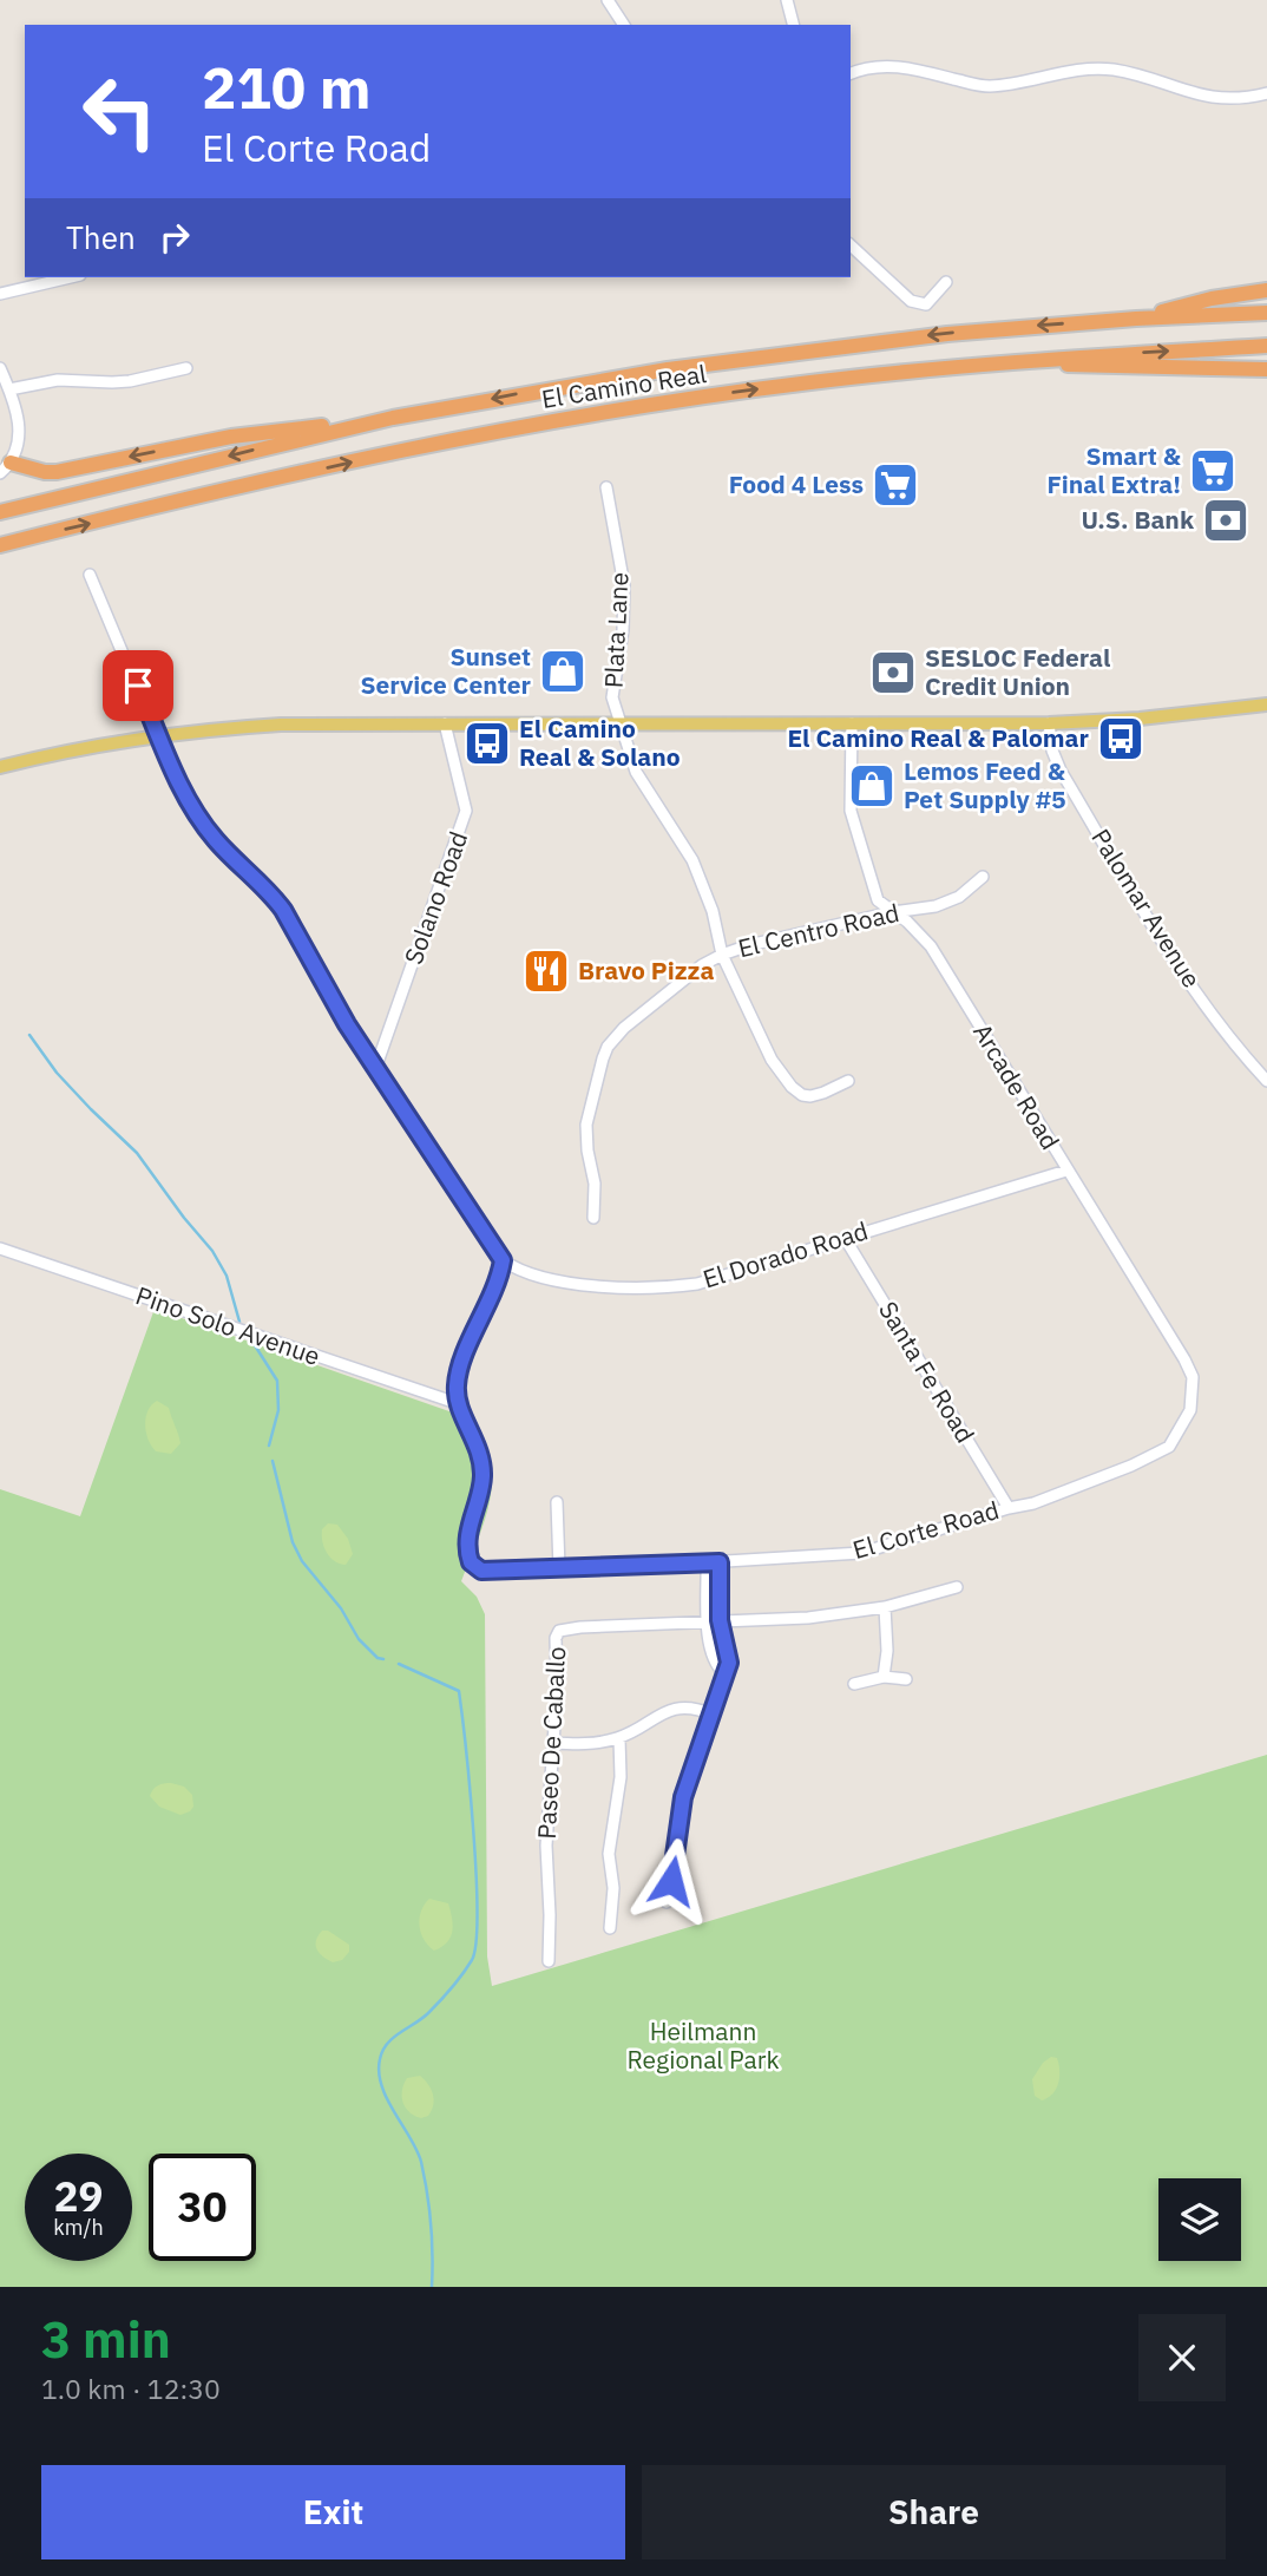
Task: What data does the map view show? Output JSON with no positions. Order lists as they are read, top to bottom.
{
  "streets": {
    "highway": ["El Camino Real"],
    "street": [
      "Plata Lane",
      "Solano Road",
      "Palomar Avenue",
      "El Centro Road",
      "Arcade Road",
      "El Dorado Road",
      "Pino Solo Avenue",
      "Santa Fe Road",
      "El Corte Road",
      "Paseo De Caballo"
    ]
  },
  "crossings": [
    ["Plata Lane", "El Centro Road"],
    ["El Centro Road", "Arcade Road"],
    ["Arcade Road", "El Dorado Road"],
    ["Arcade Road", "El Corte Road"],
    ["El Dorado Road", "Santa Fe Road"],
    ["Pino Solo Avenue", "El Corte Road"],
    ["Santa Fe Road", "El Corte Road"]
  ],
  "parks": ["Heilmann Regional Park"],
  "places": {
    "supermarket": ["Smart & Final Extra!", "Food 4 Less"],
    "bank": ["U.S. Bank", "SESLOC Federal Credit Union"],
    "shop": ["Sunset Service Center", "Lemos Feed & Pet Supply #5"],
    "bus stop": ["El Camino Real & Palomar", "El Camino Real & Solano"],
    "restaurant": ["Bravo Pizza"]
  },
  "page": {
    "turn": ["210 m", "El Corte Road"],
    "then": "Then",
    "speed": "29 km/h",
    "limit": "30",
    "heading": ["3 min", "1.0 km · 12:30"],
    "buttons": ["Exit", "Share"]
  }
}
